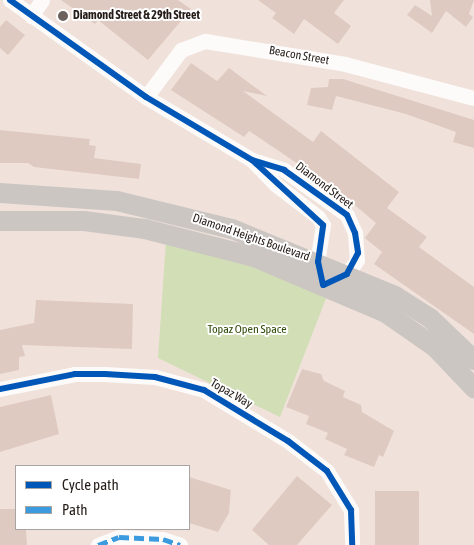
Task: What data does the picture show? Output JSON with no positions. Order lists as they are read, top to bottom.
{
  "streets": {
    "main road": ["Diamond Heights Boulevard"],
    "street": ["Beacon Street", "Diamond Street", "Topaz Way"]
  },
  "crossings": [
    ["Beacon Street", "Diamond Street"],
    ["Diamond Street", "Diamond Heights Boulevard"]
  ],
  "parks": ["Topaz Open Space"],
  "places": ["Diamond Street & 29th Street"],
  "legend": ["Cycle path", "Path"]
}
